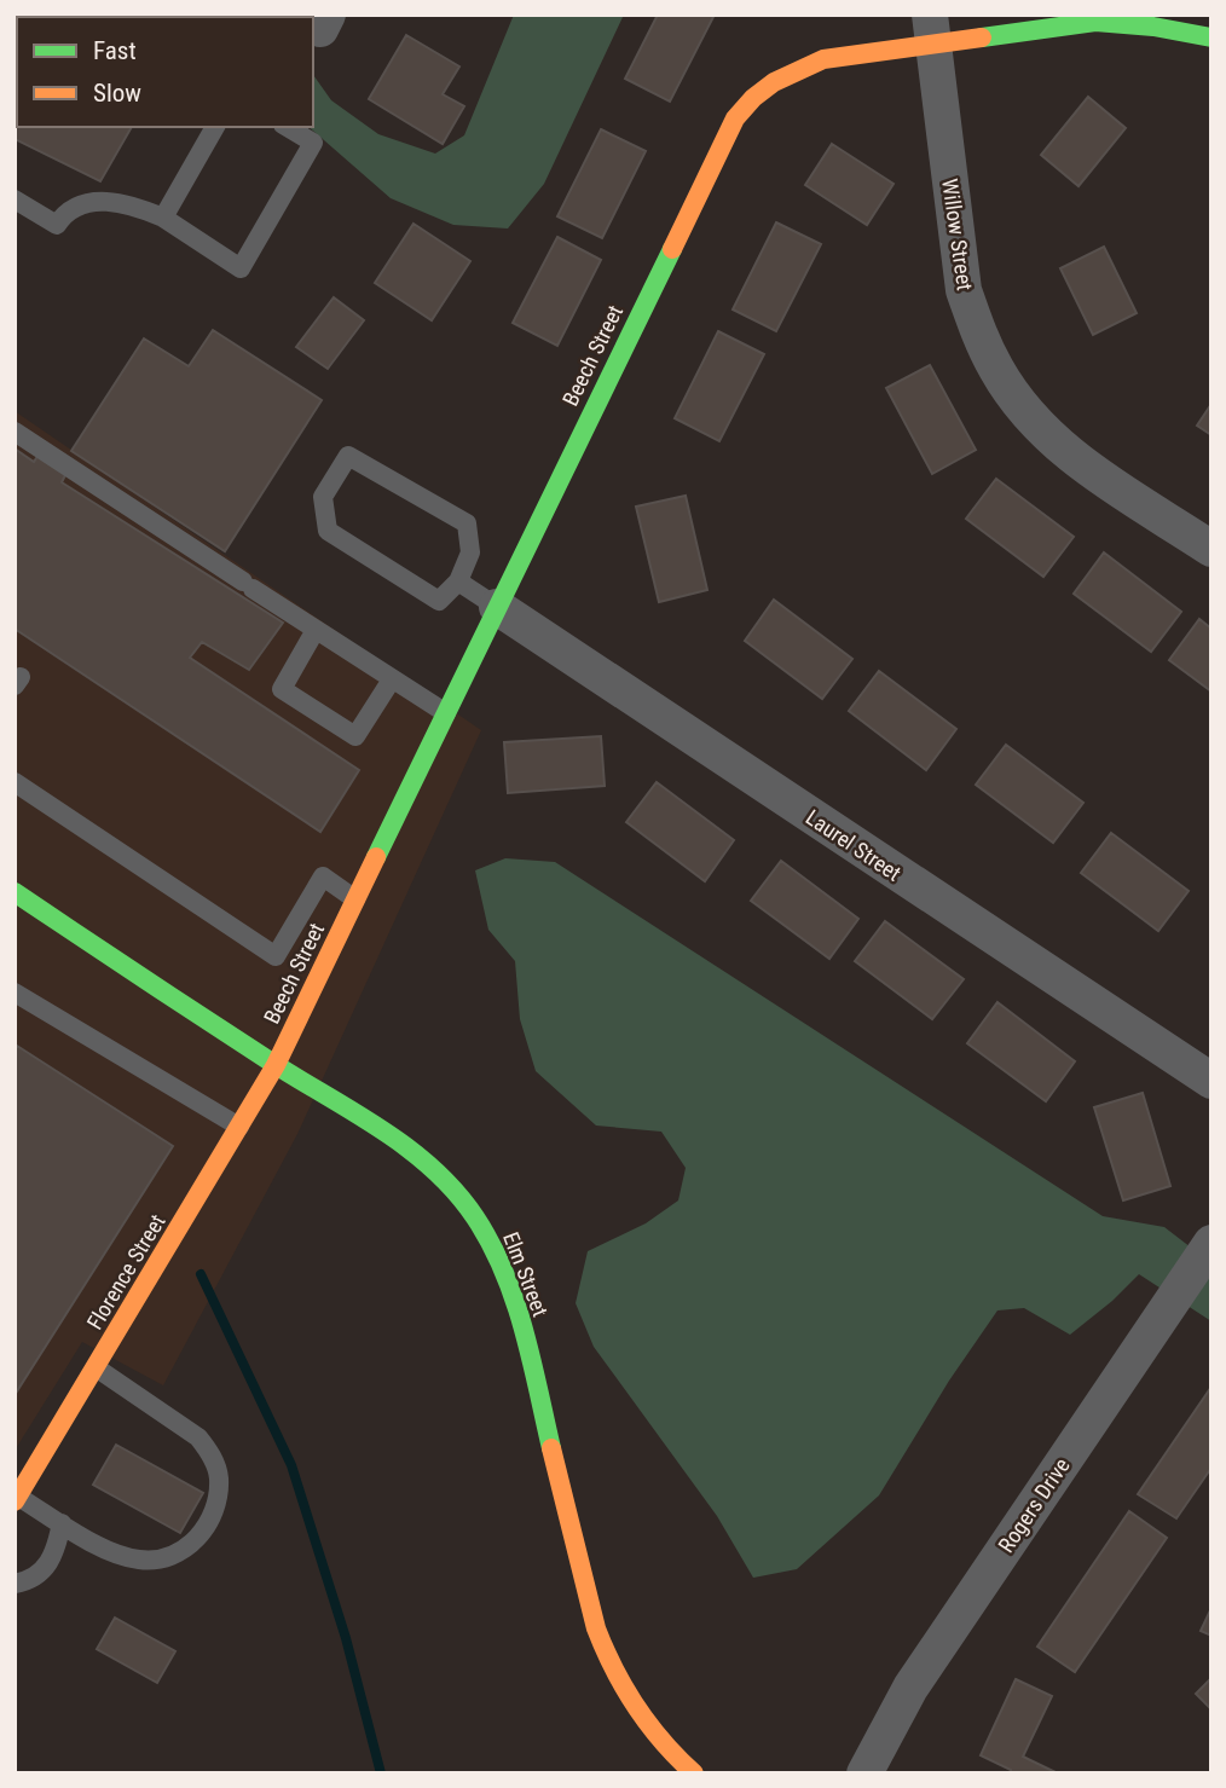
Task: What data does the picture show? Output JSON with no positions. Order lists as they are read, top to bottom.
{
  "streets": {
    "street": [
      "Willow Street",
      "Beech Street",
      "Laurel Street",
      "Florence Street",
      "Elm Street",
      "Rogers Drive"
    ]
  },
  "crossings": [
    ["Willow Street", "Beech Street"],
    ["Beech Street", "Laurel Street"],
    ["Beech Street", "Florence Street"],
    ["Beech Street", "Elm Street"],
    ["Florence Street", "Elm Street"]
  ],
  "legend": ["Fast", "Slow"]
}
